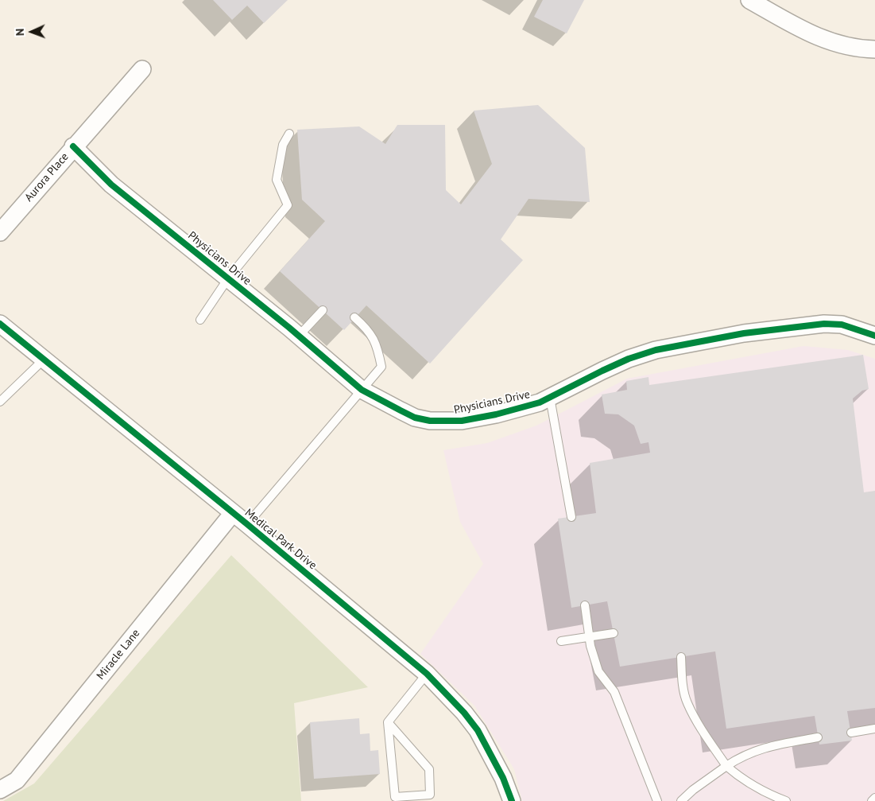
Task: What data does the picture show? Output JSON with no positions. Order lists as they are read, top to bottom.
{
  "streets": {
    "street": [
      "Aurora Place",
      "Physicians Drive",
      "Medical Park Drive",
      "Miracle Lane"
    ]
  },
  "crossings": [
    ["Aurora Place", "Physicians Drive"],
    ["Medical Park Drive", "Miracle Lane"]
  ],
  "north": "left"
}
